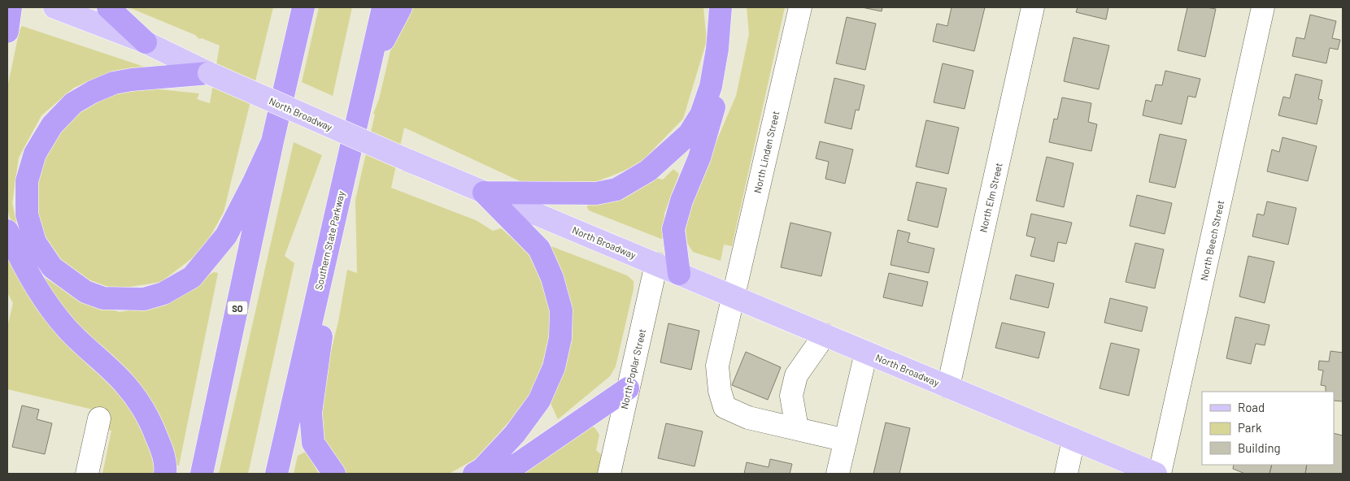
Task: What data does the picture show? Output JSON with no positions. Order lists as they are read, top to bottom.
{
  "streets": {
    "highway": ["Southern State Parkway", "SO"],
    "main road": ["North Broadway"],
    "street": [
      "North Linden Street",
      "North Elm Street",
      "North Beech Street",
      "North Poplar Street"
    ]
  },
  "crossings": [
    ["North Broadway", "North Linden Street"],
    ["North Broadway", "North Elm Street"],
    ["North Broadway", "North Poplar Street"]
  ],
  "legend": ["Road", "Park", "Building"]
}
